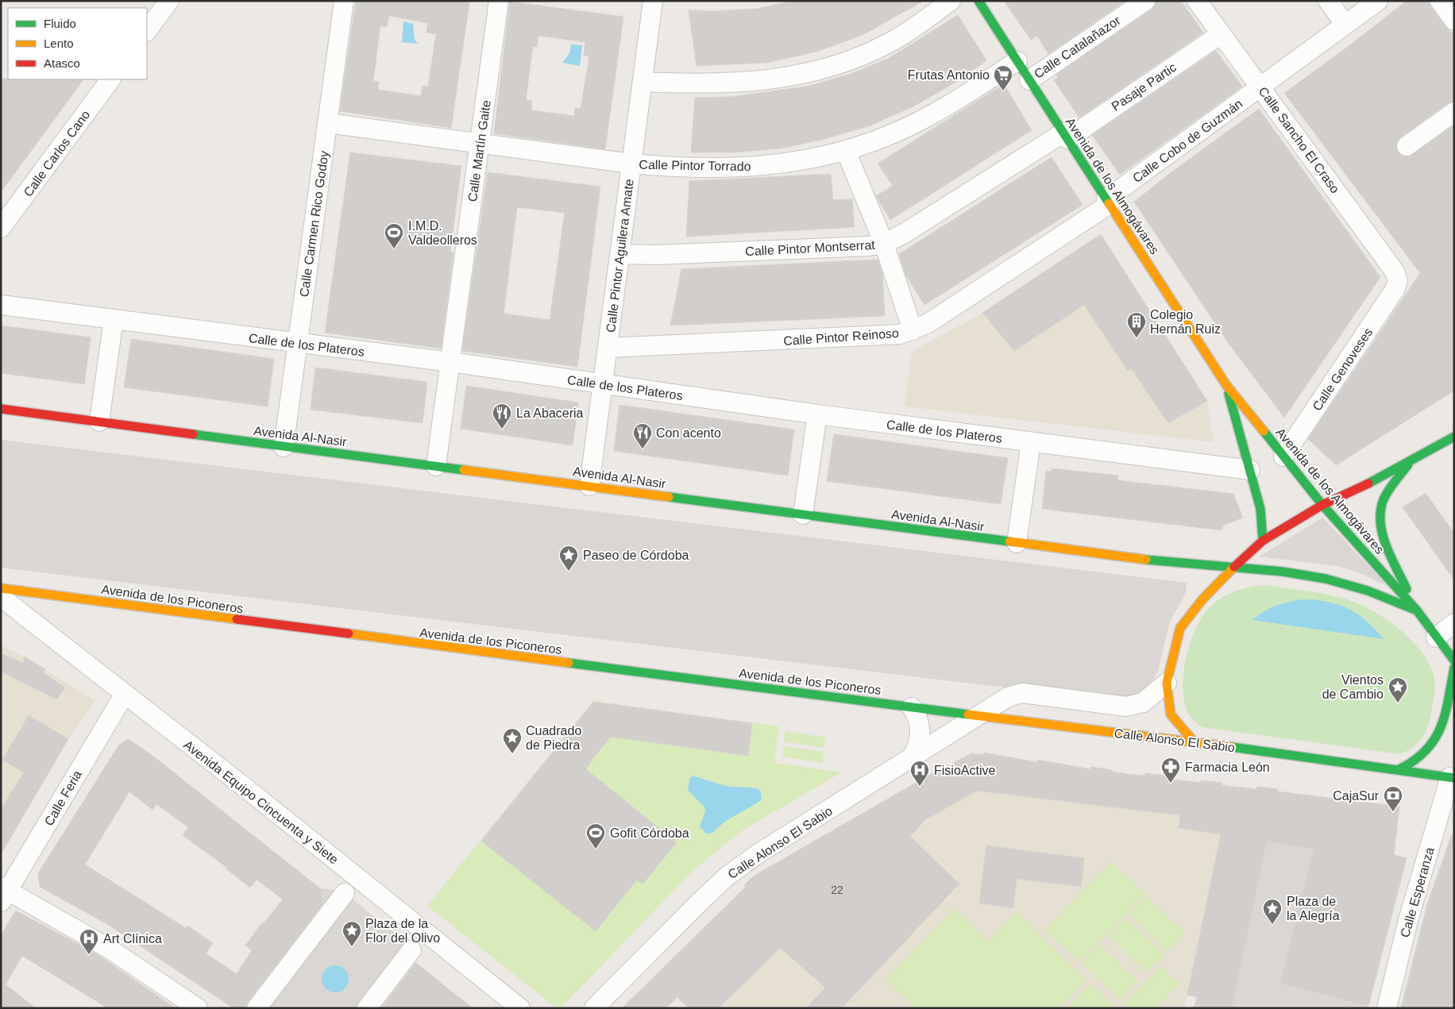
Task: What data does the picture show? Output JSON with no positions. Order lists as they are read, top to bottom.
{
  "streets": {
    "main road": [
      "Avenida de los Almogávares",
      "Avenida Al-Nasir",
      "Avenida de los Piconeros",
      "Calle Alonso El Sabio"
    ],
    "street": [
      "Calle Catalañazor",
      "Pasaje Partic",
      "Calle Sancho El Craso",
      "Calle Cobo de Guzmán",
      "Calle Martín Gaite",
      "Calle Carlos Cano",
      "Calle Pintor Torrado",
      "Calle Carmen Rico Godoy",
      "Calle Pintor Montserrat",
      "Calle Pintor Aguilera Amate",
      "Calle Pintor Reinoso",
      "Calle de los Plateros",
      "Calle Genoveses",
      "Calle Feria",
      "Avenida Equipo Cincuenta y Siete",
      "Calle Esperanza"
    ]
  },
  "crossings": [
    ["Calle Catalañazor", "Avenida de los Almogávares"],
    ["Pasaje Partic", "Calle Sancho El Craso"],
    ["Pasaje Partic", "Avenida de los Almogávares"],
    ["Pasaje Partic", "Calle Pintor Montserrat"],
    ["Calle Sancho El Craso", "Calle Cobo de Guzmán"],
    ["Calle Sancho El Craso", "Calle Genoveses"],
    ["Calle Cobo de Guzmán", "Avenida de los Almogávares"],
    ["Calle Cobo de Guzmán", "Calle Pintor Reinoso"],
    ["Calle Martín Gaite", "Calle Pintor Torrado"],
    ["Calle Martín Gaite", "Calle de los Plateros"],
    ["Calle Martín Gaite", "Avenida Al-Nasir"],
    ["Calle Pintor Torrado", "Avenida de los Almogávares"],
    ["Calle Pintor Torrado", "Calle Carmen Rico Godoy"],
    ["Calle Pintor Torrado", "Calle Pintor Aguilera Amate"],
    ["Avenida de los Almogávares", "Calle Pintor Montserrat"],
    ["Avenida de los Almogávares", "Calle Pintor Reinoso"],
    ["Avenida de los Almogávares", "Calle de los Plateros"],
    ["Avenida de los Almogávares", "Calle Genoveses"],
    ["Avenida de los Almogávares", "Avenida Al-Nasir"],
    ["Calle Carmen Rico Godoy", "Calle de los Plateros"],
    ["Calle Carmen Rico Godoy", "Avenida Al-Nasir"],
    ["Calle Pintor Montserrat", "Calle Pintor Aguilera Amate"],
    ["Calle Pintor Aguilera Amate", "Calle Pintor Reinoso"],
    ["Calle Pintor Aguilera Amate", "Calle de los Plateros"],
    ["Calle Pintor Aguilera Amate", "Avenida Al-Nasir"],
    ["Avenida de los Piconeros", "Calle Alonso El Sabio"],
    ["Calle Alonso El Sabio", "Calle Esperanza"],
    ["Calle Feria", "Avenida Equipo Cincuenta y Siete"]
  ],
  "places": {
    "supermarket": ["Frutas Antonio"],
    "sports": ["I.M.D. Valdeolleros", "Gofit Córdoba"],
    "building": ["Colegio Hernán Ruiz"],
    "restaurant": ["La Abaceria", "Con acento"],
    "place": [
      "Paseo de Córdoba",
      "Vientos de Cambio",
      "Cuadrado de Piedra",
      "Plaza de la Alegría",
      "Plaza de la Flor del Olivo"
    ],
    "pharmacy": ["Farmacia León"],
    "hospital": ["FisioActive", "Art Clínica"],
    "bank": ["CajaSur"]
  },
  "house_numbers": ["22"],
  "legend": ["Fluido", "Lento", "Atasco"]
}
